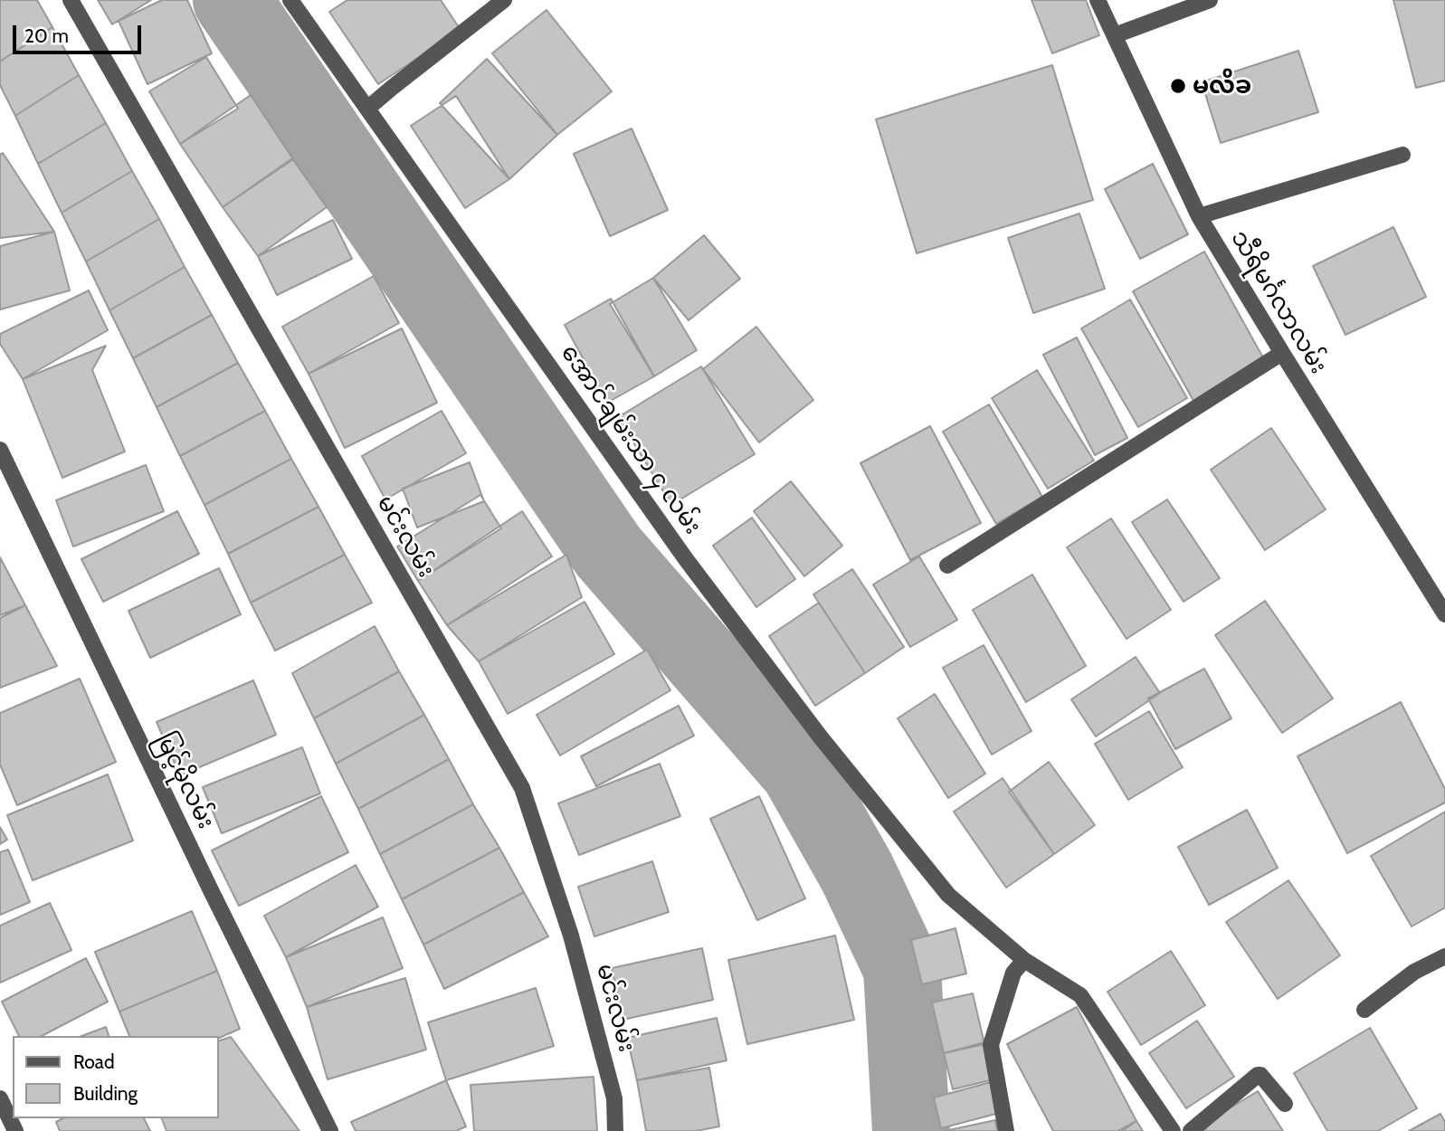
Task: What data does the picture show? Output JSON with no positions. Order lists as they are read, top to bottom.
{
  "streets": {
    "street": [
      "သီရိမင်္ဂလာလမ်း",
      "အောင်ချမ်းသာ ၄ လမ်း",
      "မင်းလမ်း",
      "မြင့်မိုလမ်း"
    ]
  },
  "places": ["မလိခ"],
  "legend": ["Road", "Building"],
  "scale_bar": "20 m"
}
